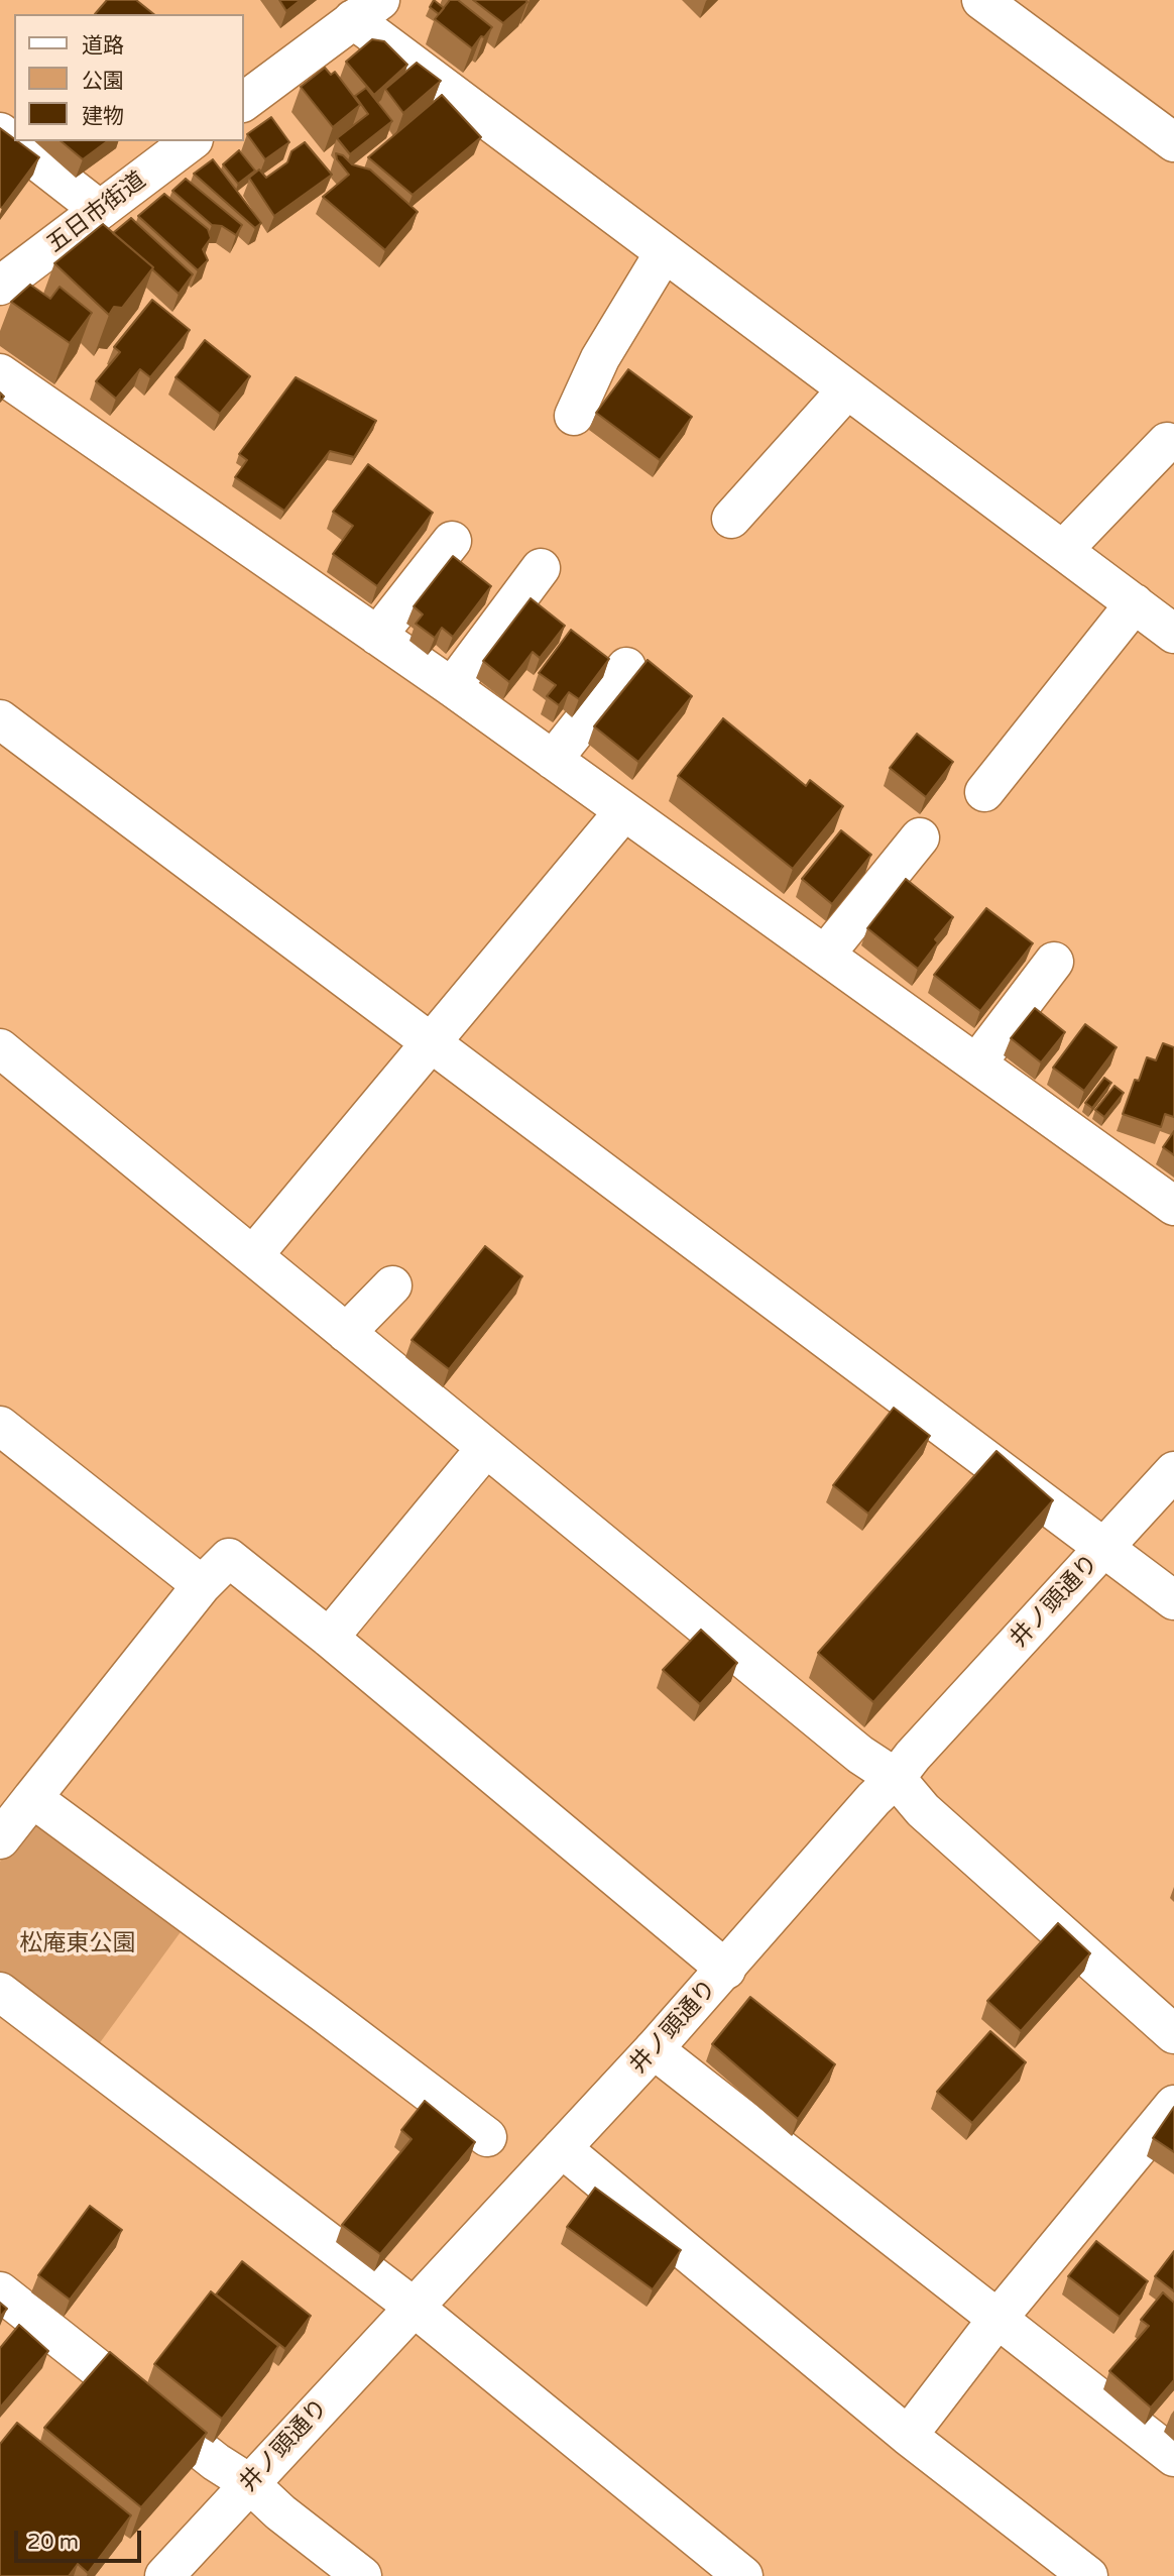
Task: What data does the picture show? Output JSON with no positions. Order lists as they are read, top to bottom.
{
  "streets": {
    "street": ["五日市街道", "井ノ頭通り"]
  },
  "parks": ["松庵東公園"],
  "legend": ["道路", "公園", "建物"],
  "scale_bar": "20 m"
}
